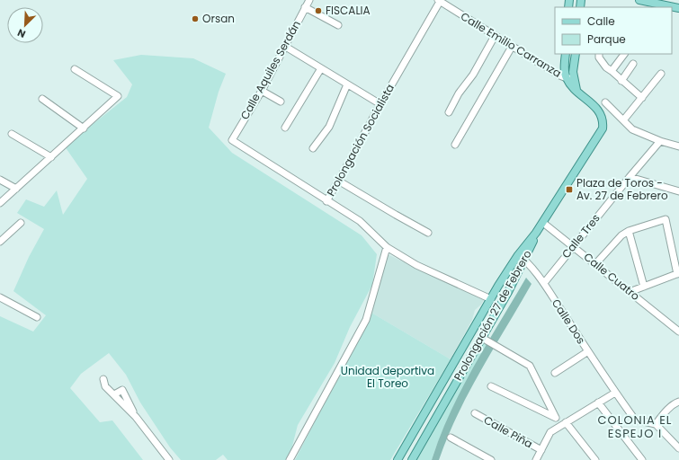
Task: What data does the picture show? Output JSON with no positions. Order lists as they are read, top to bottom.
{
  "streets": {
    "main road": ["Prolongación 27 de Febrero"],
    "street": [
      "Calle Emilio Carranza",
      "Calle Aquiles Serdán",
      "Prolongación Socialista",
      "Calle Tres",
      "Calle Cuatro",
      "Calle Dos",
      "Calle Piña"
    ]
  },
  "crossings": [
    ["Calle Emilio Carranza", "Prolongación Socialista"],
    ["Calle Aquiles Serdán", "Prolongación Socialista"],
    ["Calle Tres", "Calle Cuatro"],
    ["Calle Tres", "Calle Dos"],
    ["Prolongación 27 de Febrero", "Calle Dos"]
  ],
  "districts": ["COLONIA EL ESPEJO I"],
  "parks": ["Unidad deportiva El Toreo"],
  "places": {
    "other": ["FISCALIA", "Orsan"],
    "transit": ["Plaza de Toros - Av. 27 de Febrero"]
  },
  "legend": ["Calle", "Parque"],
  "north": "bottom left"
}
